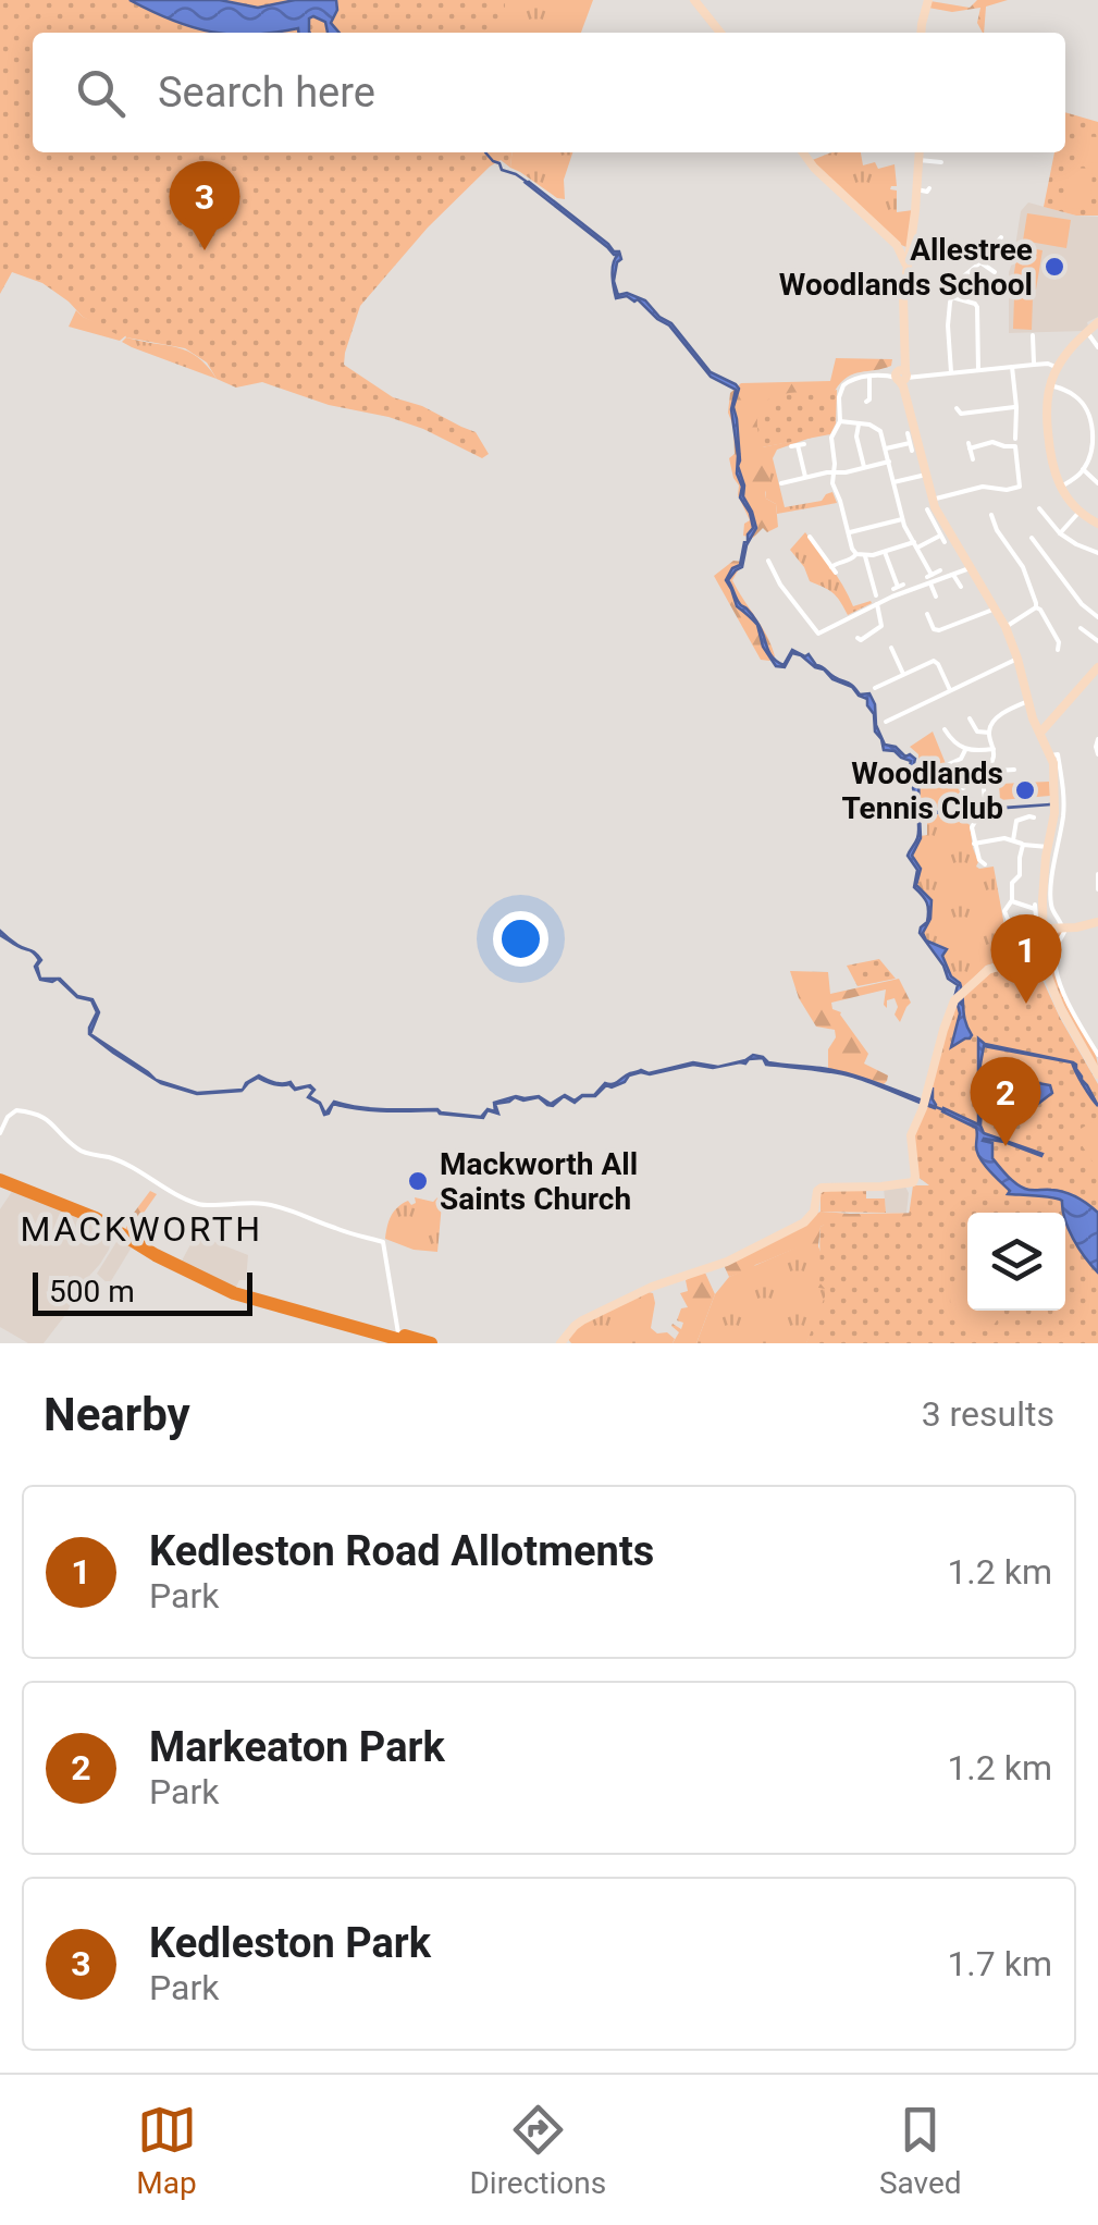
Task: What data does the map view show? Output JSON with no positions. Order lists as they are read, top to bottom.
{
  "districts": ["MACKWORTH"],
  "places": ["Allestree Woodlands School", "Woodlands Tennis Club", "Mackworth All Saints Church"],
  "scale_bar": "500 m",
  "page": {
    "search": "Search here",
    "pins": ["3", "1", "2"],
    "scale": "500 m",
    "heading": ["Nearby", "3 results"],
    "list": [
      {
        "mark": "1",
        "name": "Kedleston Road Allotments",
        "note": "Park",
        "value": "1.2 km"
      },
      {
        "mark": "2",
        "name": "Markeaton Park",
        "note": "Park",
        "value": "1.2 km"
      },
      {
        "mark": "3",
        "name": "Kedleston Park",
        "note": "Park",
        "value": "1.7 km"
      }
    ],
    "nav": ["Map", "Directions", "Saved"]
  }
}
